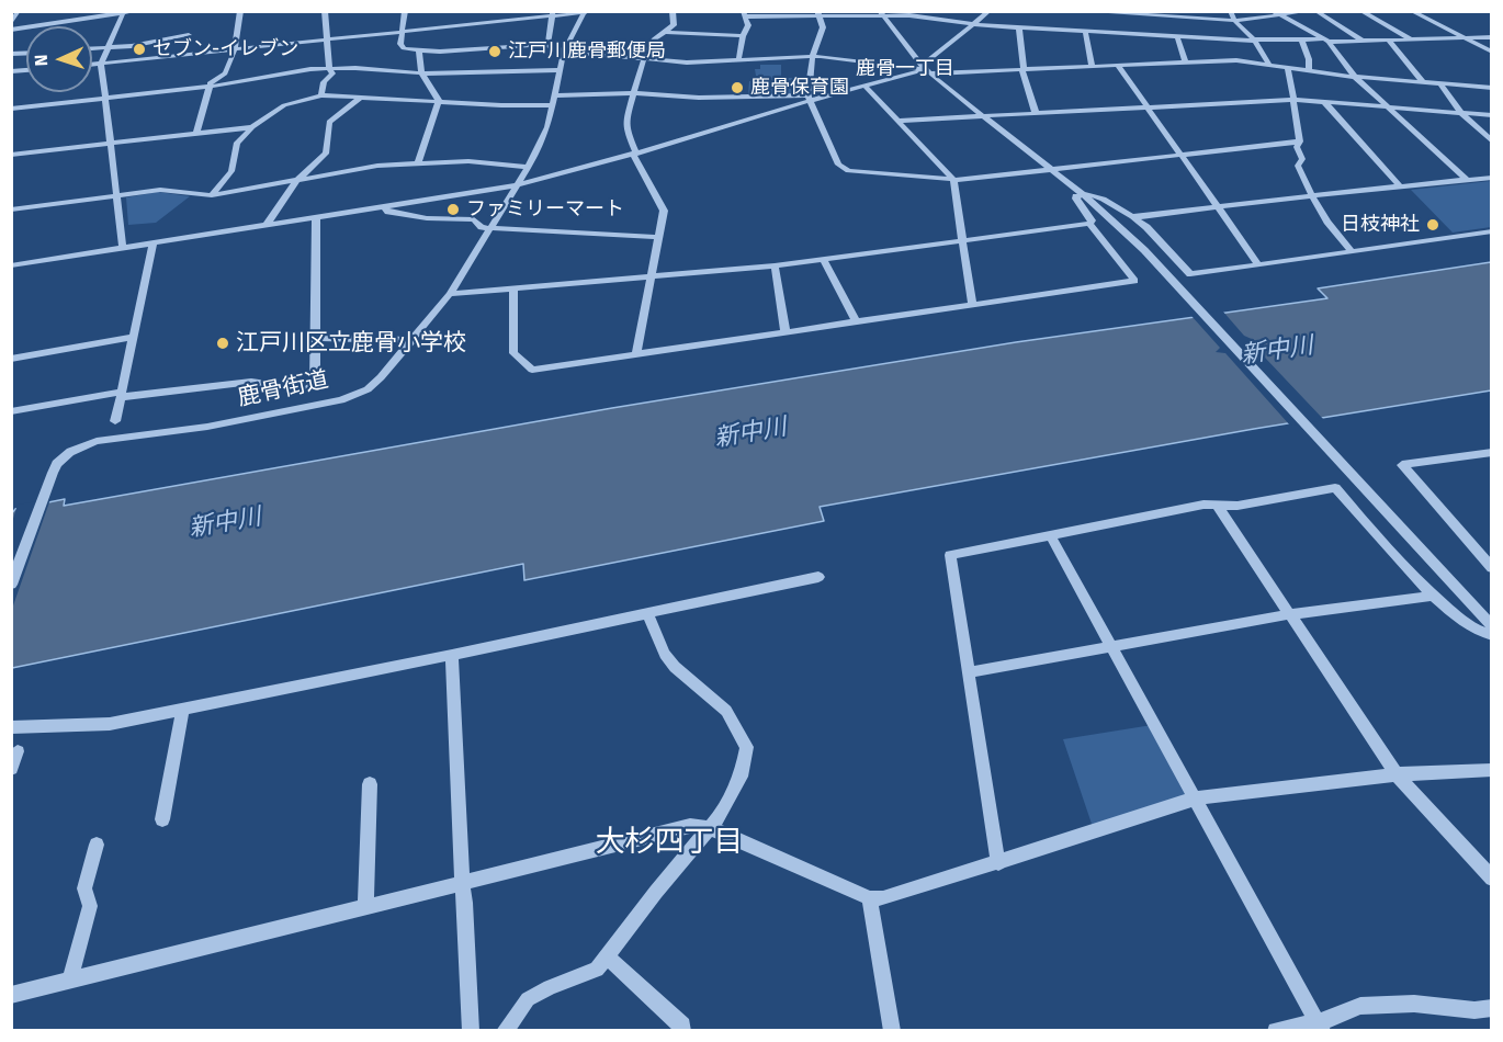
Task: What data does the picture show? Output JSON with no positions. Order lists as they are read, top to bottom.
{
  "streets": {
    "street": ["鹿骨街道"]
  },
  "districts": ["鹿骨一丁目", "大杉四丁目"],
  "water": ["新中川"],
  "places": [
    "セブン-イレブン",
    "江戸川鹿骨郵便局",
    "鹿骨保育園",
    "ファミリーマート",
    "日枝神社",
    "江戸川区立鹿骨小学校"
  ],
  "north": "left"
}
